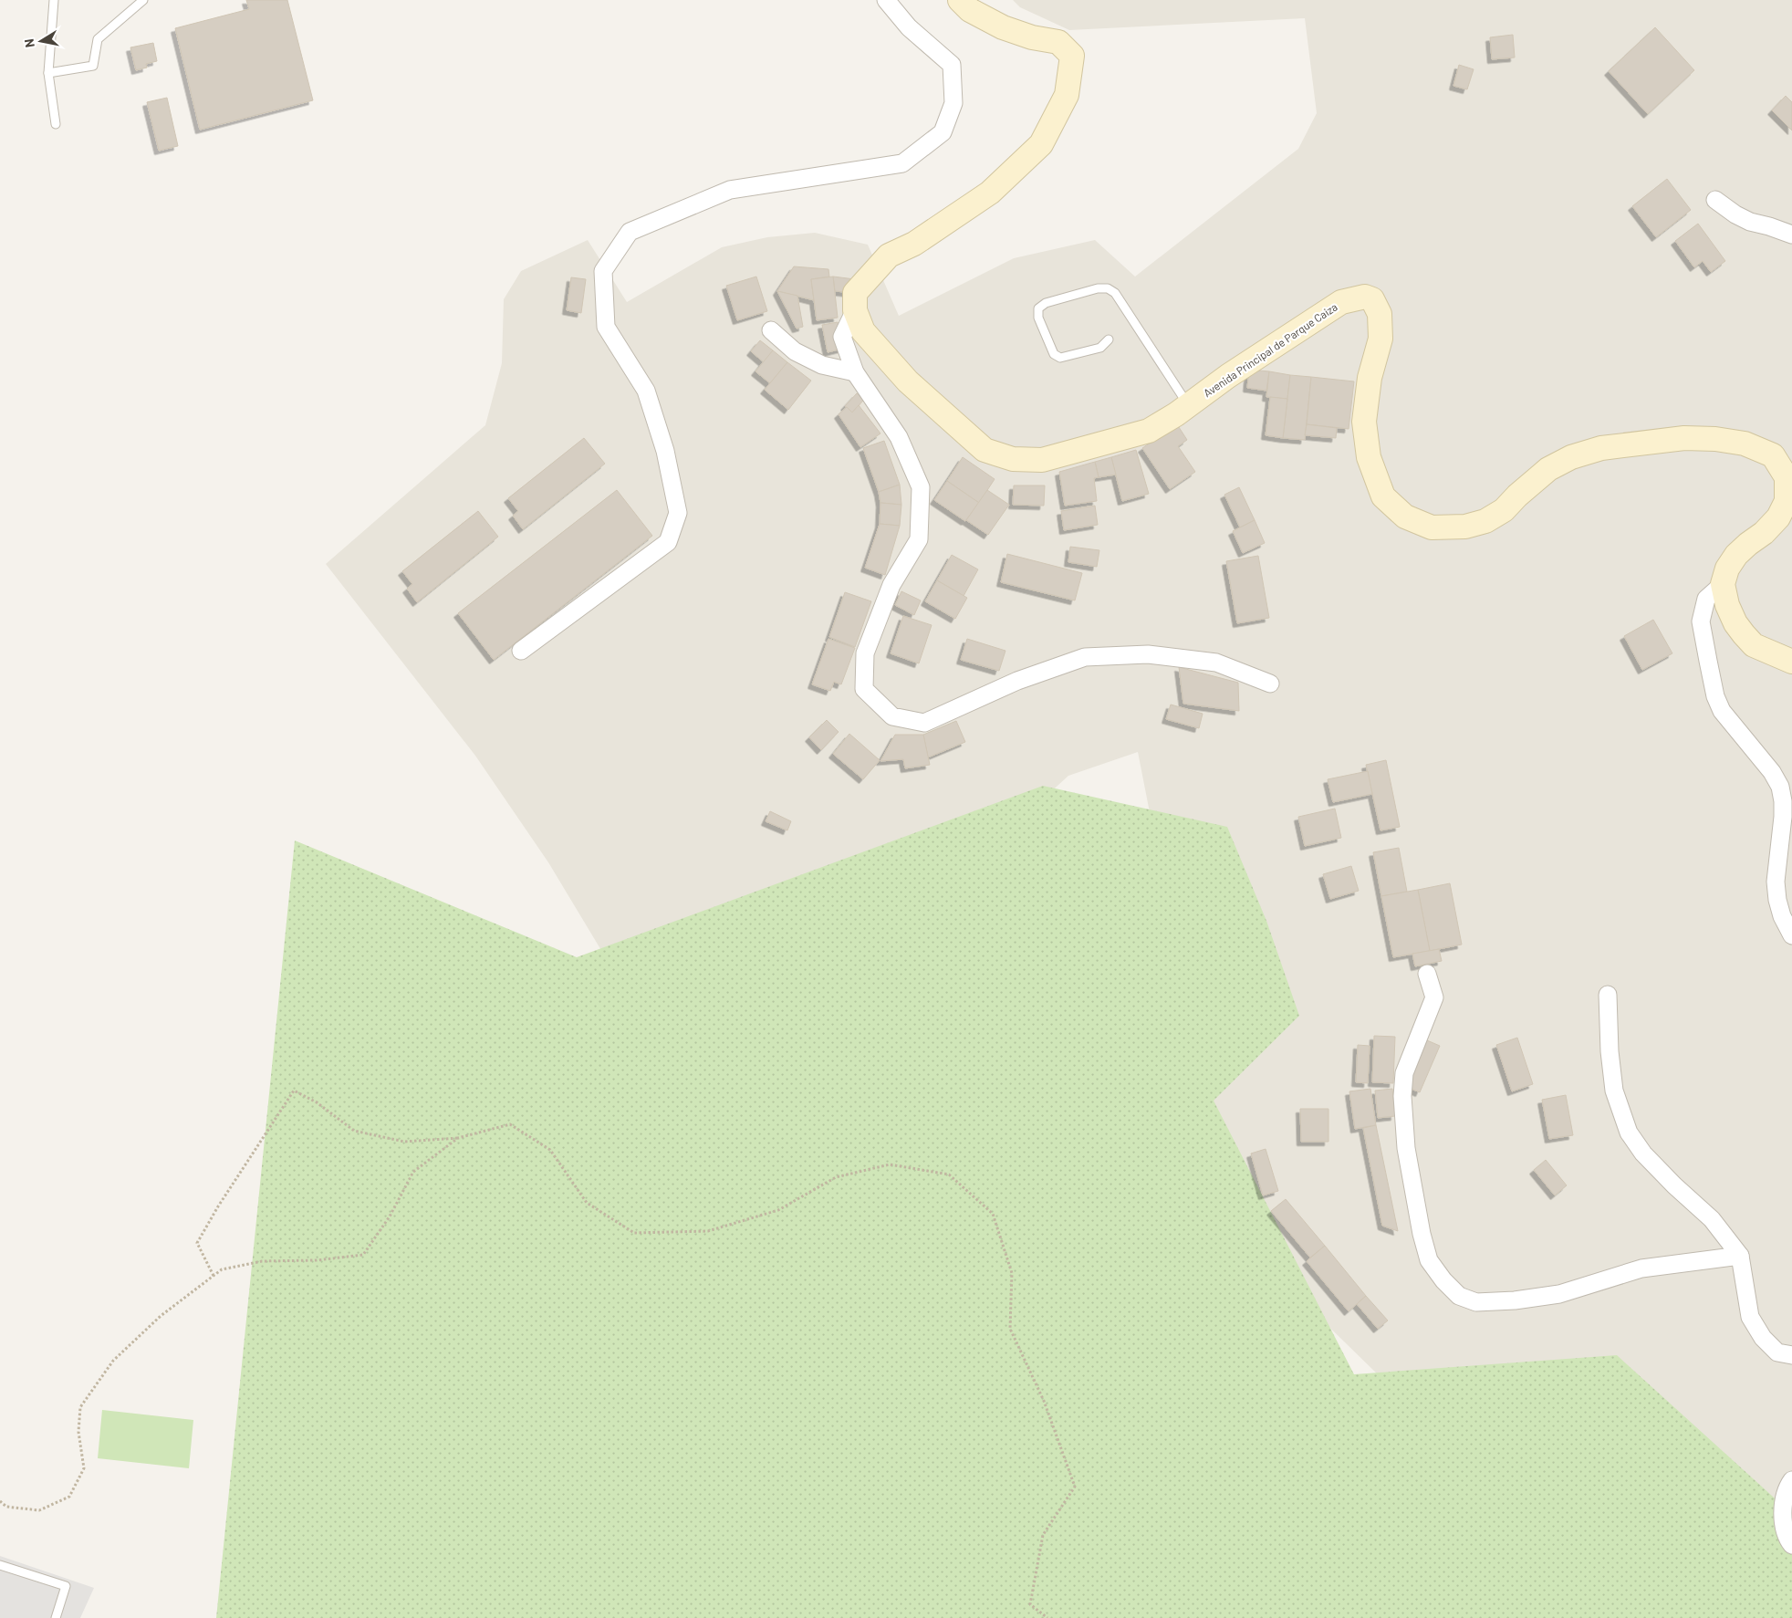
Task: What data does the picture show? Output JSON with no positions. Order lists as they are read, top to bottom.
{
  "streets": {
    "street": ["Avenida Principal de Parque Caiza"]
  },
  "north": "left"
}
